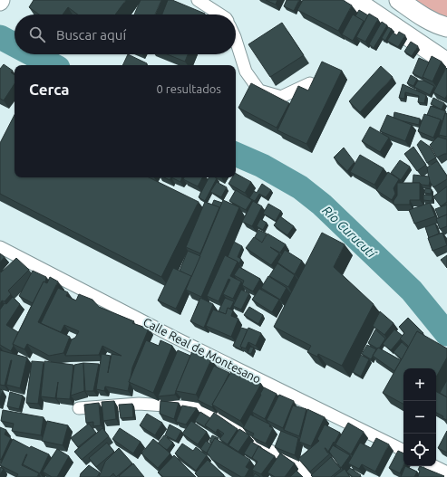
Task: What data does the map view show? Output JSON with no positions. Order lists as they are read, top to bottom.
{
  "streets": {
    "street": ["Calle Real de Montesano"]
  },
  "water": ["Río Curucutí"],
  "page": {
    "search": "Buscar aquí",
    "heading": ["Cerca", "0 resultados"],
    "map_buttons": ["+", "−"]
  }
}
